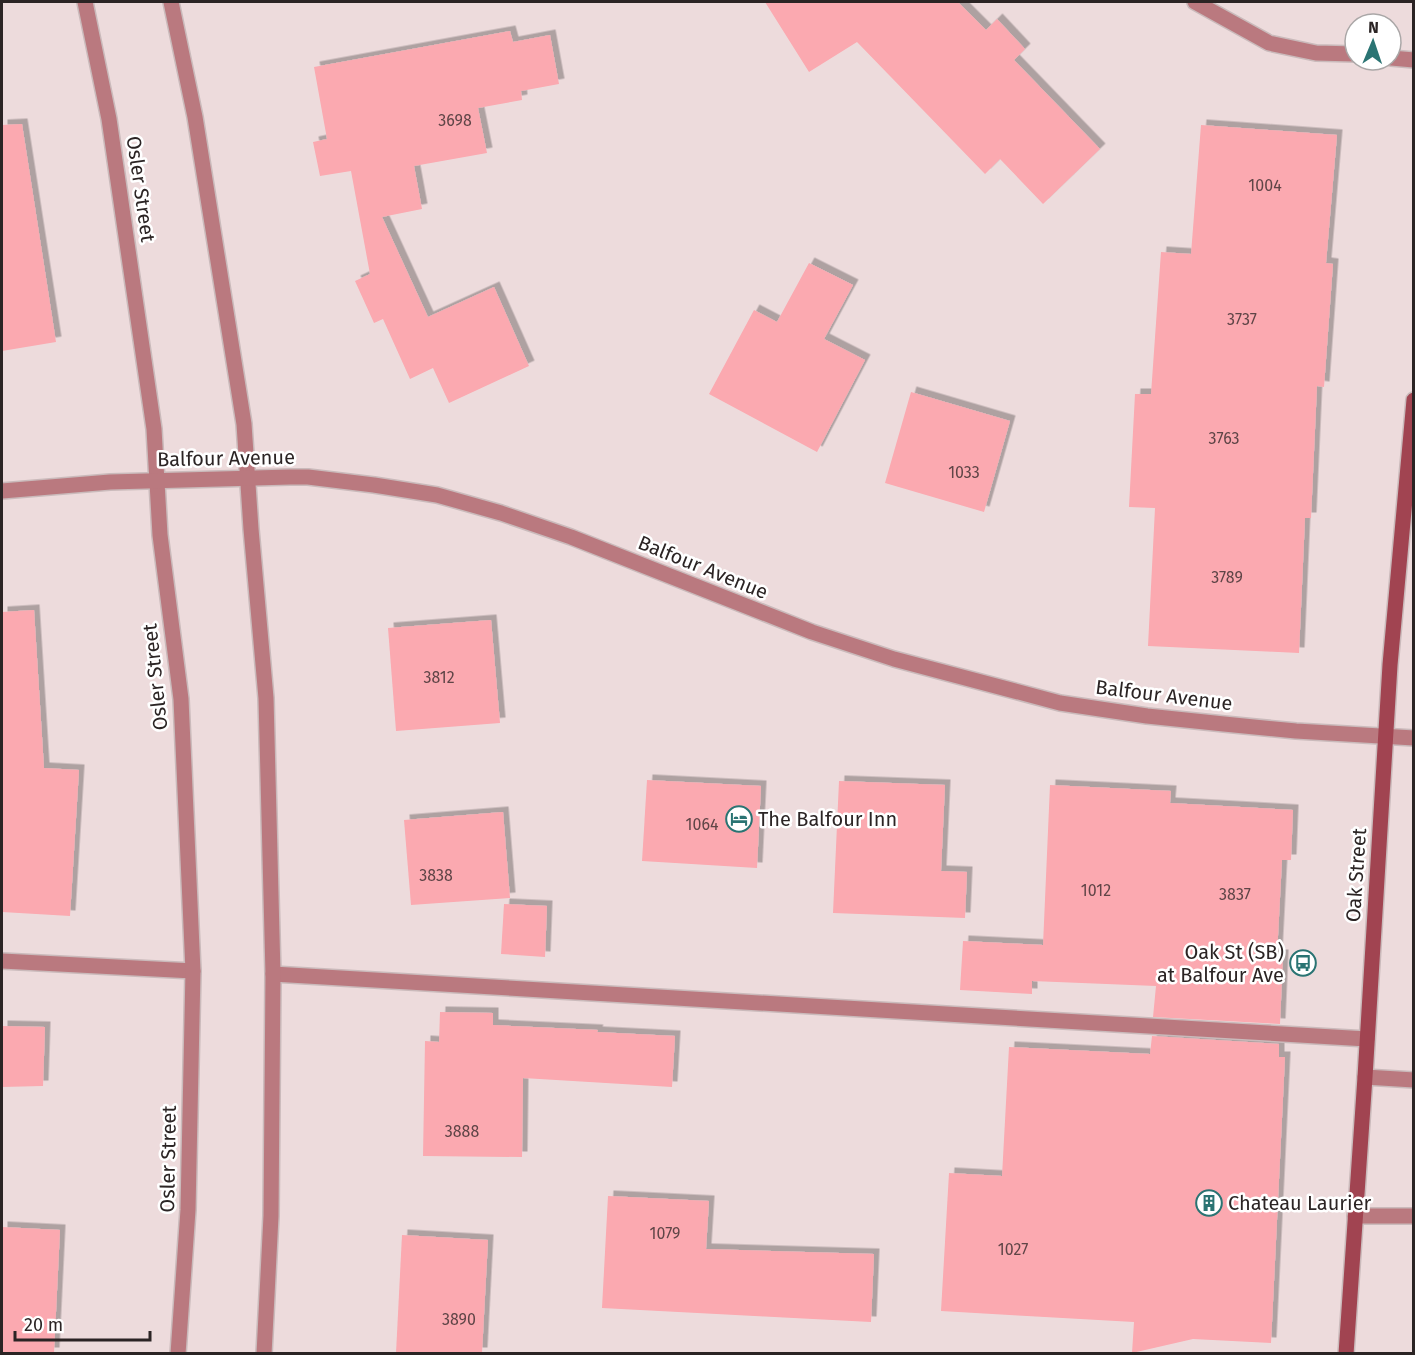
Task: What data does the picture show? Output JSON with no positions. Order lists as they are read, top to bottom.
{
  "streets": {
    "main road": ["Oak Street"],
    "street": ["Osler Street", "Balfour Avenue"]
  },
  "crossings": [
    ["Osler Street", "Balfour Avenue"],
    ["Balfour Avenue", "Oak Street"]
  ],
  "places": {
    "hotel": ["The Balfour Inn"],
    "bus stop": ["Oak St (SB) at Balfour Ave"],
    "building": ["Chateau Laurier"]
  },
  "house_numbers": [
    "3698",
    "1004",
    "3737",
    "3763",
    "1033",
    "3789",
    "3812",
    "1064",
    "3838",
    "1012",
    "3837",
    "3888",
    "1079",
    "1027",
    "3890"
  ],
  "scale_bar": "20 m",
  "north": "top"
}
